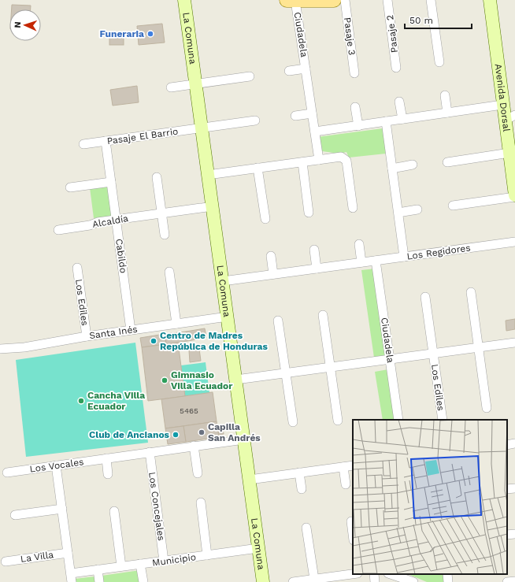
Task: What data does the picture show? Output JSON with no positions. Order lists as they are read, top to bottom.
{
  "streets": {
    "street": [
      "Pasaje 2",
      "Ciudadela",
      "Pasaje 3",
      "La Comuna",
      "Avenida Dorsal",
      "Pasaje El Barrio",
      "Alcaldía",
      "Los Regidores",
      "Cabildo",
      "Los Ediles",
      "Santa Inés",
      "Los Vocales",
      "Los Concejales",
      "La Villa",
      "Municipio"
    ]
  },
  "crossings": [
    ["Ciudadela", "Los Regidores"],
    ["Ciudadela", "Los Ediles"],
    ["La Comuna", "Pasaje El Barrio"],
    ["La Comuna", "Alcaldía"],
    ["La Comuna", "Los Regidores"],
    ["La Comuna", "Los Ediles"],
    ["La Comuna", "Santa Inés"],
    ["La Comuna", "Los Vocales"],
    ["La Comuna", "Municipio"],
    ["Pasaje El Barrio", "Cabildo"],
    ["Alcaldía", "Cabildo"],
    ["Cabildo", "Santa Inés"],
    ["Los Ediles", "Santa Inés"],
    ["Los Vocales", "Los Concejales"],
    ["Los Concejales", "Municipio"]
  ],
  "places": [
    "Funeraria",
    "Centro de Madres República de Honduras",
    "Gimnasio Villa Ecuador",
    "Cancha Villa Ecuador",
    "Capilla San Andrés",
    "Club de Ancianos"
  ],
  "house_numbers": ["5465"],
  "scale_bar": "50 m",
  "north": "left"
}
